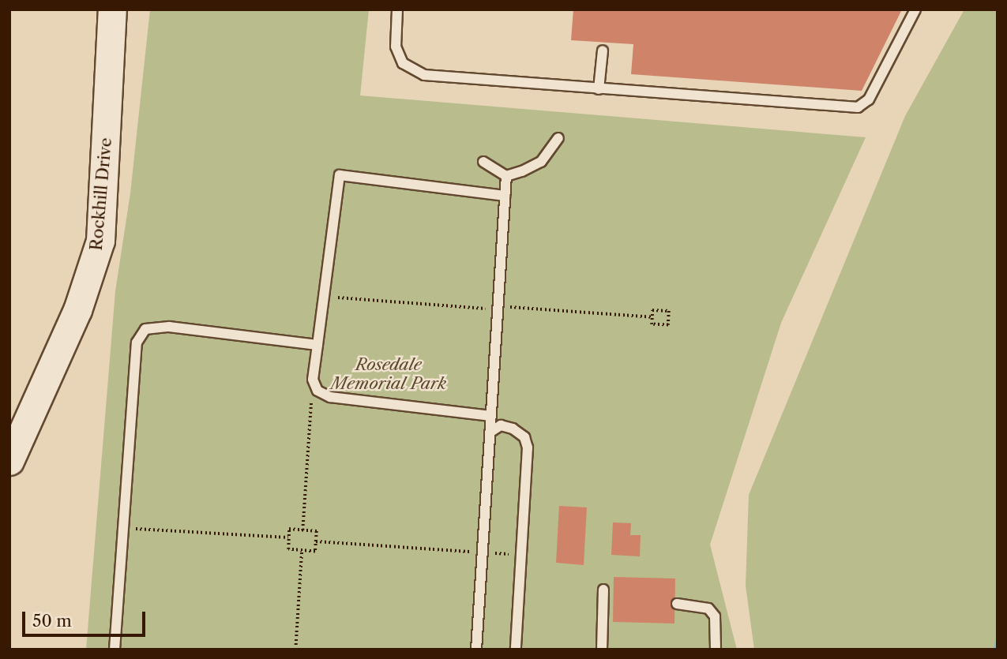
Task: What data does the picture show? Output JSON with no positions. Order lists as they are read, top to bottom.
{
  "streets": {
    "street": ["Rockhill Drive"]
  },
  "parks": ["Rosedale Memorial Park"],
  "scale_bar": "50 m"
}
